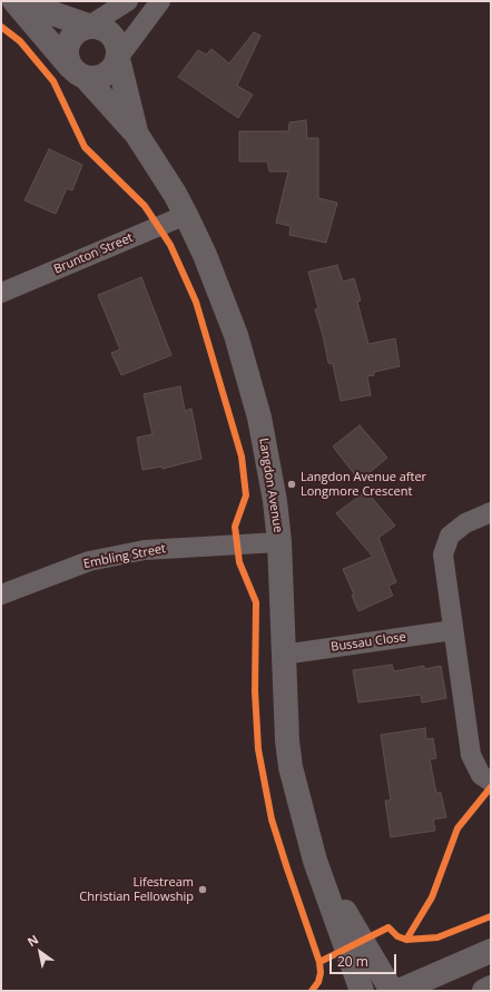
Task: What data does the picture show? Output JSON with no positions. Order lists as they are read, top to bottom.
{
  "streets": {
    "street": [
      "Brunton Street",
      "Langdon Avenue",
      "Embling Street",
      "Bussau Close"
    ]
  },
  "crossings": [
    ["Brunton Street", "Langdon Avenue"],
    ["Langdon Avenue", "Embling Street"],
    ["Langdon Avenue", "Bussau Close"]
  ],
  "places": ["Langdon Avenue after Longmore Crescent", "Lifestream Christian Fellowship"],
  "scale_bar": "20 m",
  "north": "top left"
}
